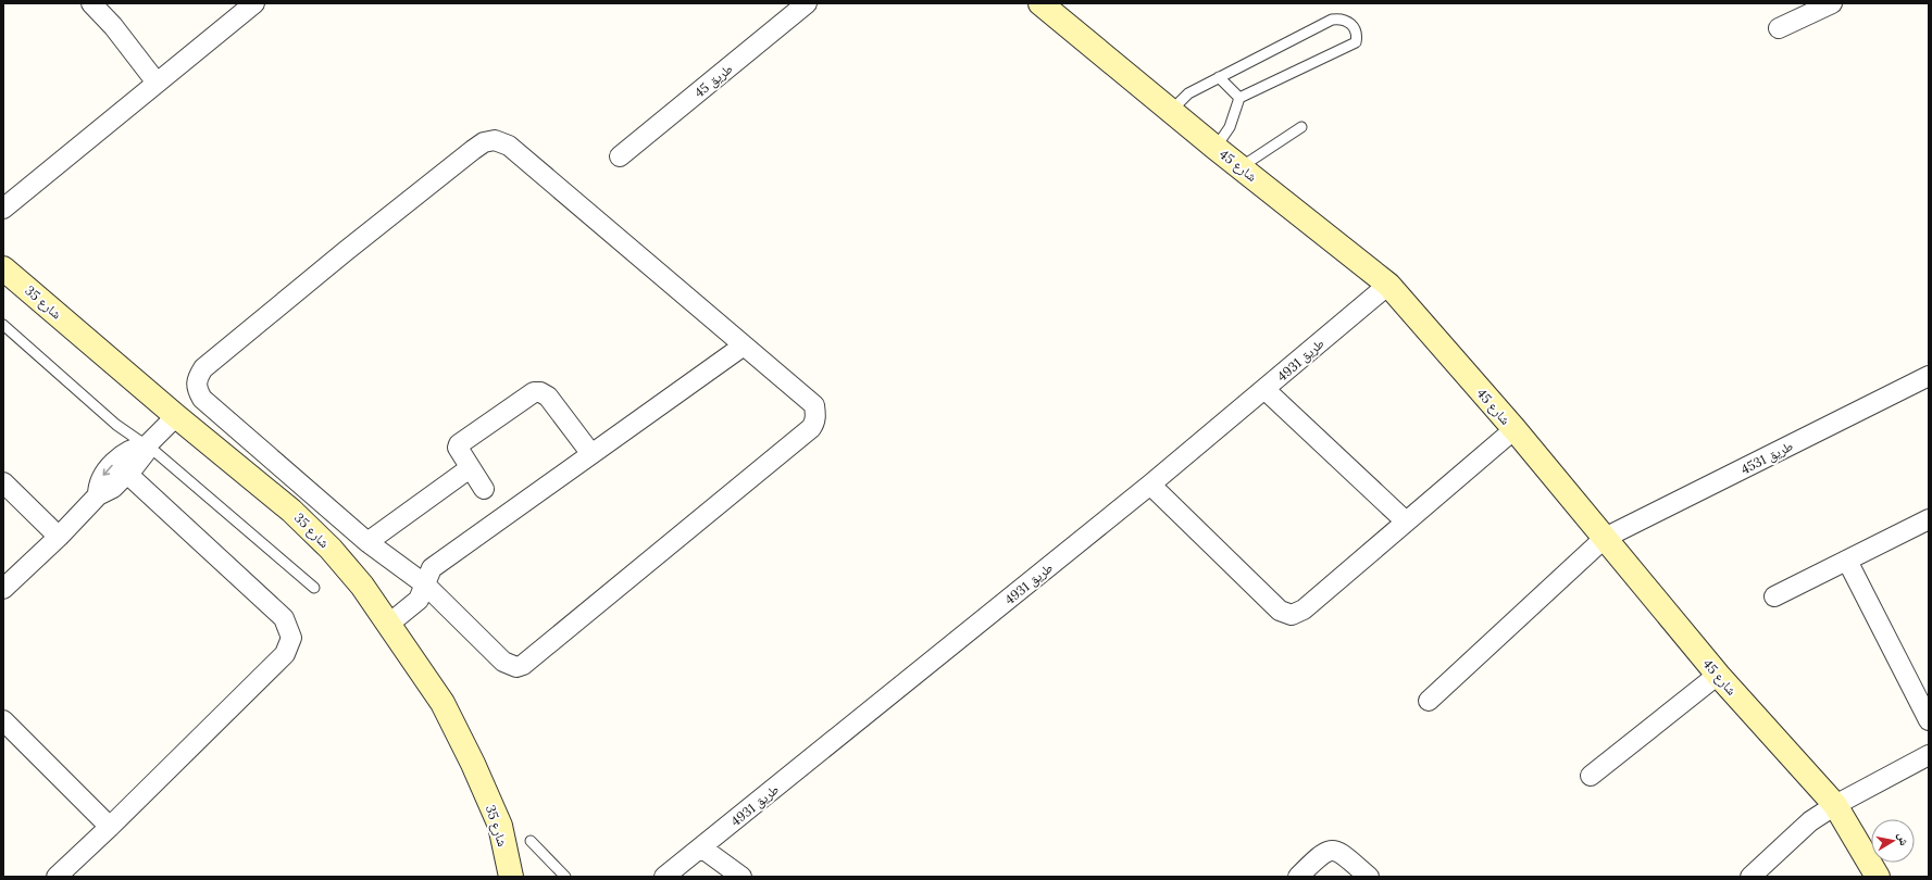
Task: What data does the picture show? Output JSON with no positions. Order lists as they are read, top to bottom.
{
  "streets": {
    "street": [
      "طريق 45",
      "شارع 45",
      "شارع 35",
      "طريق 4931",
      "طريق 4531"
    ]
  },
  "crossings": [
    ["شارع 45", "طريق 4931"],
    ["شارع 45", "طريق 4531"]
  ],
  "north": "right"
}
